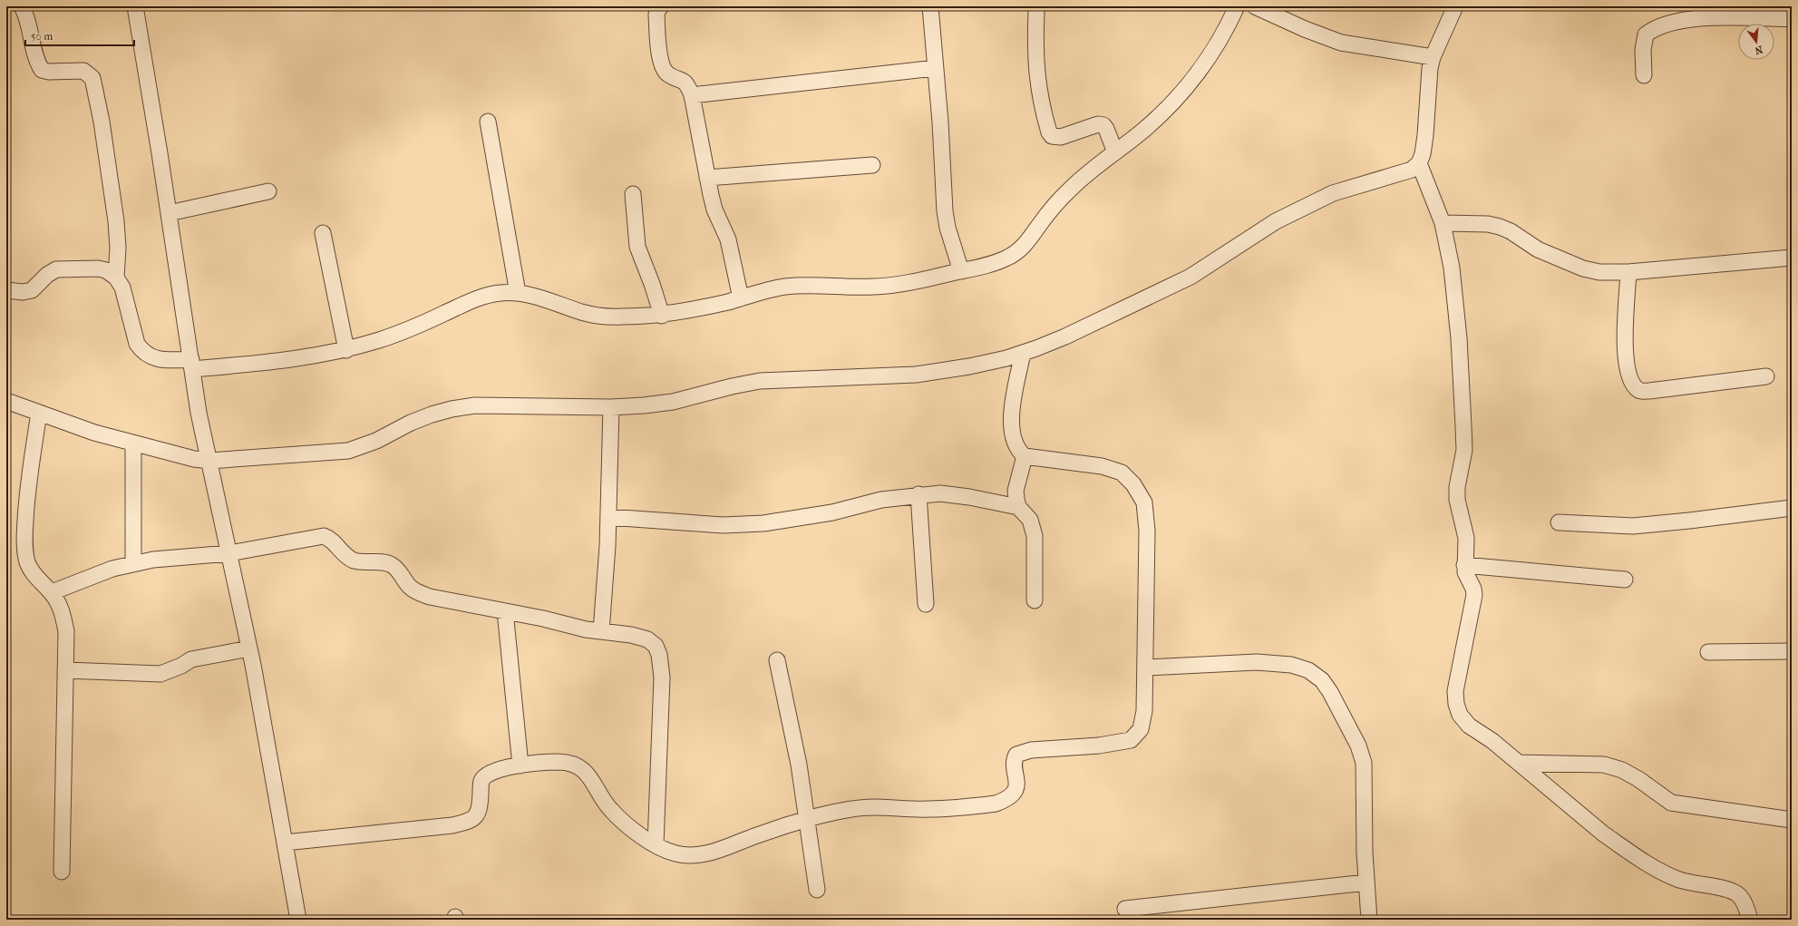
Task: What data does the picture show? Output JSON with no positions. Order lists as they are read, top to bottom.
{
  "scale_bar": "50 m",
  "north": "bottom"
}
